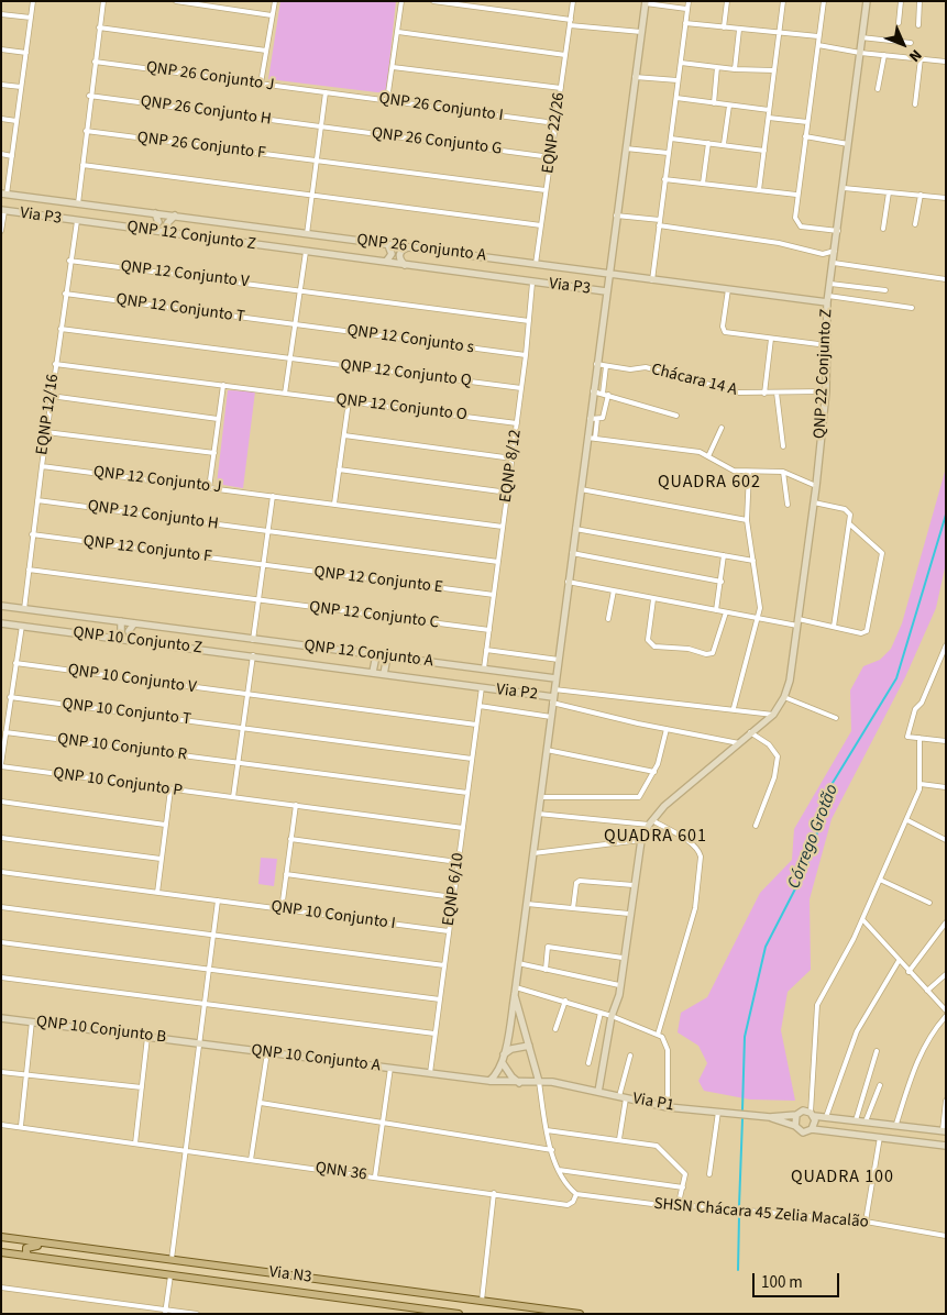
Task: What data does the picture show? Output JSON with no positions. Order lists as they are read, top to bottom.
{
  "streets": {
    "main road": ["Via N3"],
    "street": [
      "QNP 26 Conjunto J",
      "QNP 26 Conjunto I",
      "QNP 26 Conjunto H",
      "EQNP 22/26",
      "QNP 26 Conjunto G",
      "QNP 26 Conjunto F",
      "Via P3",
      "QNP 12 Conjunto Z",
      "QNP 26 Conjunto A",
      "QNP 12 Conjunto V",
      "QNP 12 Conjunto T",
      "QNP 12 Conjunto s",
      "QNP 12 Conjunto Q",
      "QNP 22 Conjunto Z",
      "Chácara 14 A",
      "QNP 12 Conjunto O",
      "EQNP 12/16",
      "EQNP 8/12",
      "QNP 12 Conjunto J",
      "QNP 12 Conjunto H",
      "QNP 12 Conjunto F",
      "QNP 12 Conjunto E",
      "QNP 12 Conjunto C",
      "QNP 10 Conjunto Z",
      "QNP 12 Conjunto A",
      "QNP 10 Conjunto V",
      "Via P2",
      "QNP 10 Conjunto T",
      "QNP 10 Conjunto R",
      "QNP 10 Conjunto P",
      "EQNP 6/10",
      "QNP 10 Conjunto I",
      "QNP 10 Conjunto B",
      "QNP 10 Conjunto A",
      "Via P1",
      "QNN 36",
      "SHSN Chácara 45 Zelia Macalão"
    ]
  },
  "crossings": [
    ["QNP 26 Conjunto J", "QNP 26 Conjunto I"],
    ["QNP 26 Conjunto I", "EQNP 22/26"],
    ["QNP 26 Conjunto H", "QNP 26 Conjunto G"],
    ["EQNP 22/26", "QNP 26 Conjunto G"],
    ["EQNP 22/26", "QNP 26 Conjunto F"],
    ["EQNP 22/26", "Via P3"],
    ["EQNP 22/26", "QNP 26 Conjunto A"],
    ["Via P3", "QNP 12 Conjunto Z"],
    ["Via P3", "QNP 26 Conjunto A"],
    ["Via P3", "QNP 22 Conjunto Z"],
    ["Via P3", "EQNP 12/16"],
    ["Via P3", "EQNP 8/12"],
    ["QNP 12 Conjunto Z", "EQNP 12/16"],
    ["QNP 12 Conjunto V", "EQNP 12/16"],
    ["QNP 12 Conjunto V", "EQNP 8/12"],
    ["QNP 12 Conjunto T", "QNP 12 Conjunto s"],
    ["QNP 12 Conjunto T", "EQNP 12/16"],
    ["QNP 12 Conjunto s", "EQNP 8/12"],
    ["QNP 12 Conjunto Q", "EQNP 12/16"],
    ["QNP 12 Conjunto Q", "EQNP 8/12"],
    ["QNP 22 Conjunto Z", "Chácara 14 A"],
    ["QNP 22 Conjunto Z", "Via P1"],
    ["QNP 12 Conjunto O", "EQNP 12/16"],
    ["QNP 12 Conjunto O", "EQNP 8/12"],
    ["EQNP 12/16", "QNP 12 Conjunto J"],
    ["EQNP 12/16", "QNP 12 Conjunto H"],
    ["EQNP 12/16", "QNP 12 Conjunto F"],
    ["EQNP 12/16", "QNP 12 Conjunto C"],
    ["EQNP 12/16", "QNP 12 Conjunto A"],
    ["EQNP 8/12", "QNP 12 Conjunto J"],
    ["EQNP 8/12", "QNP 12 Conjunto H"],
    ["EQNP 8/12", "QNP 12 Conjunto E"],
    ["EQNP 8/12", "QNP 12 Conjunto C"],
    ["EQNP 8/12", "QNP 12 Conjunto A"],
    ["EQNP 8/12", "Via P2"],
    ["QNP 12 Conjunto F", "QNP 12 Conjunto E"],
    ["QNP 10 Conjunto Z", "Via P2"],
    ["QNP 12 Conjunto A", "Via P2"],
    ["QNP 10 Conjunto V", "EQNP 6/10"],
    ["Via P2", "EQNP 6/10"],
    ["QNP 10 Conjunto T", "EQNP 6/10"],
    ["QNP 10 Conjunto R", "EQNP 6/10"],
    ["QNP 10 Conjunto P", "EQNP 6/10"],
    ["EQNP 6/10", "QNP 10 Conjunto I"],
    ["EQNP 6/10", "QNP 10 Conjunto A"],
    ["QNP 10 Conjunto B", "QNP 10 Conjunto A"],
    ["QNN 36", "SHSN Chácara 45 Zelia Macalão"]
  ],
  "districts": ["QUADRA 602", "QUADRA 601", "QUADRA 100"],
  "water": ["Córrego Grotão"],
  "scale_bar": "100 m",
  "north": "bottom right"
}
